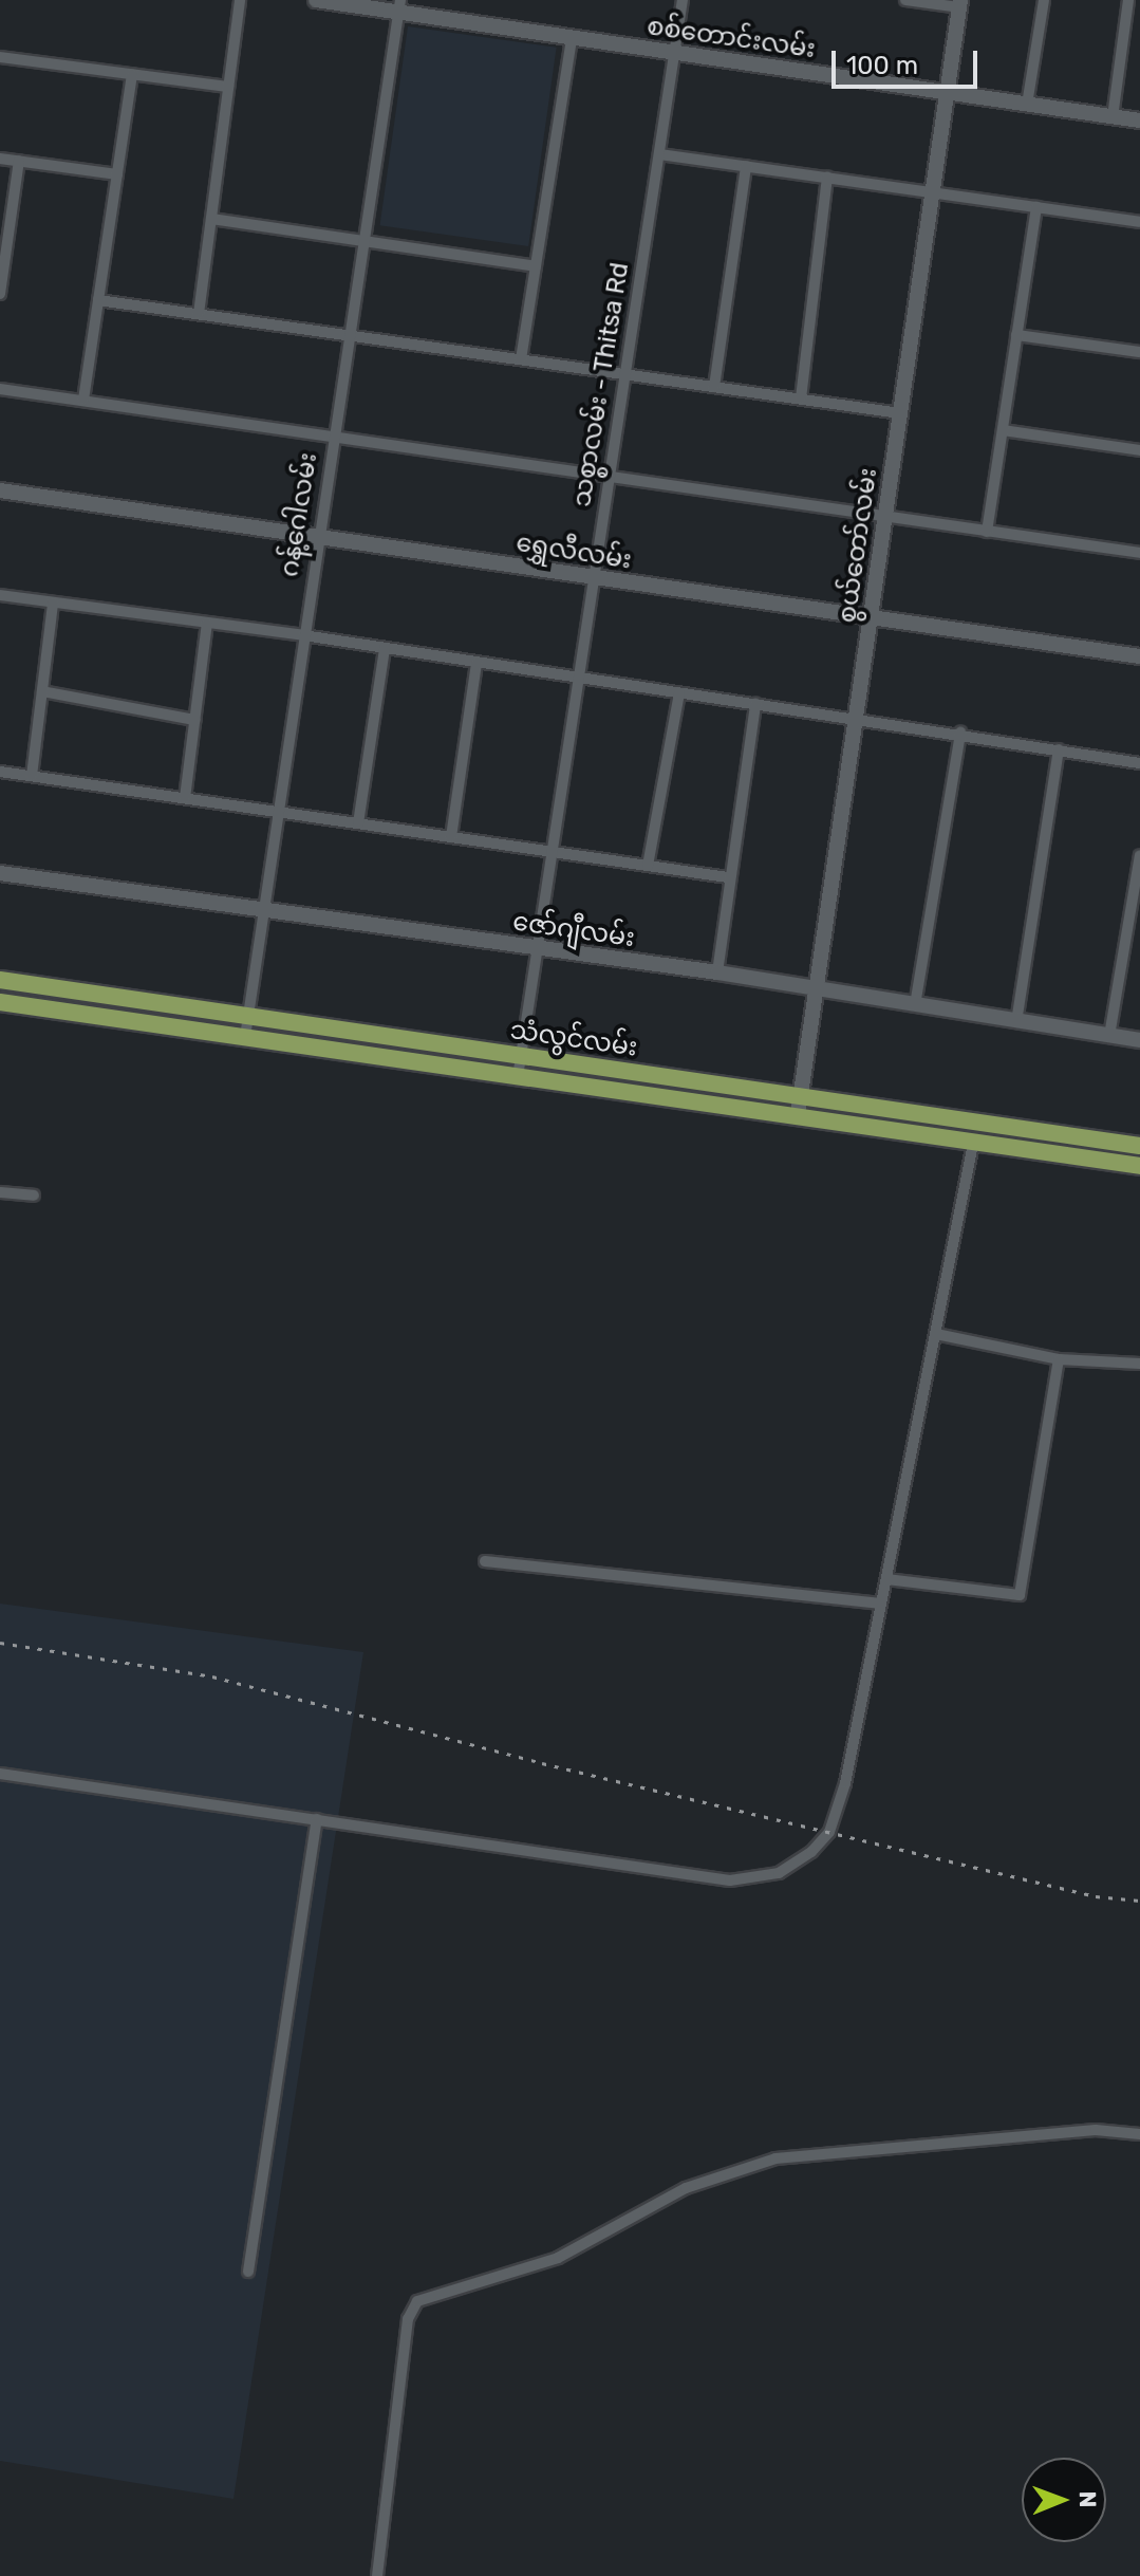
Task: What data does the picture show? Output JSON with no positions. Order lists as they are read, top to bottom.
{
  "streets": {
    "main road": ["သံလွင်လမ်း"],
    "street": [
      "စစ်တောင်းလမ်း",
      "သစ္စာလမ်း - Thitsa Rd",
      "ဂန့်ဂေါလမ်း",
      "စွယ်တော်လမ်း",
      "ရွှေလီလမ်း",
      "ဇော်ဂျီလမ်း"
    ]
  },
  "crossings": [
    ["စစ်တောင်းလမ်း", "သစ္စာလမ်း - Thitsa Rd"],
    ["စစ်တောင်းလမ်း", "ဂန့်ဂေါလမ်း"],
    ["စစ်တောင်းလမ်း", "စွယ်တော်လမ်း"],
    ["သစ္စာလမ်း - Thitsa Rd", "ရွှေလီလမ်း"],
    ["သစ္စာလမ်း - Thitsa Rd", "ဇော်ဂျီလမ်း"],
    ["သစ္စာလမ်း - Thitsa Rd", "သံလွင်လမ်း"],
    ["ဂန့်ဂေါလမ်း", "ရွှေလီလမ်း"],
    ["ဂန့်ဂေါလမ်း", "ဇော်ဂျီလမ်း"],
    ["ဂန့်ဂေါလမ်း", "သံလွင်လမ်း"],
    ["စွယ်တော်လမ်း", "ရွှေလီလမ်း"],
    ["စွယ်တော်လမ်း", "ဇော်ဂျီလမ်း"],
    ["စွယ်တော်လမ်း", "သံလွင်လမ်း"]
  ],
  "scale_bar": "100 m",
  "north": "right"
}
